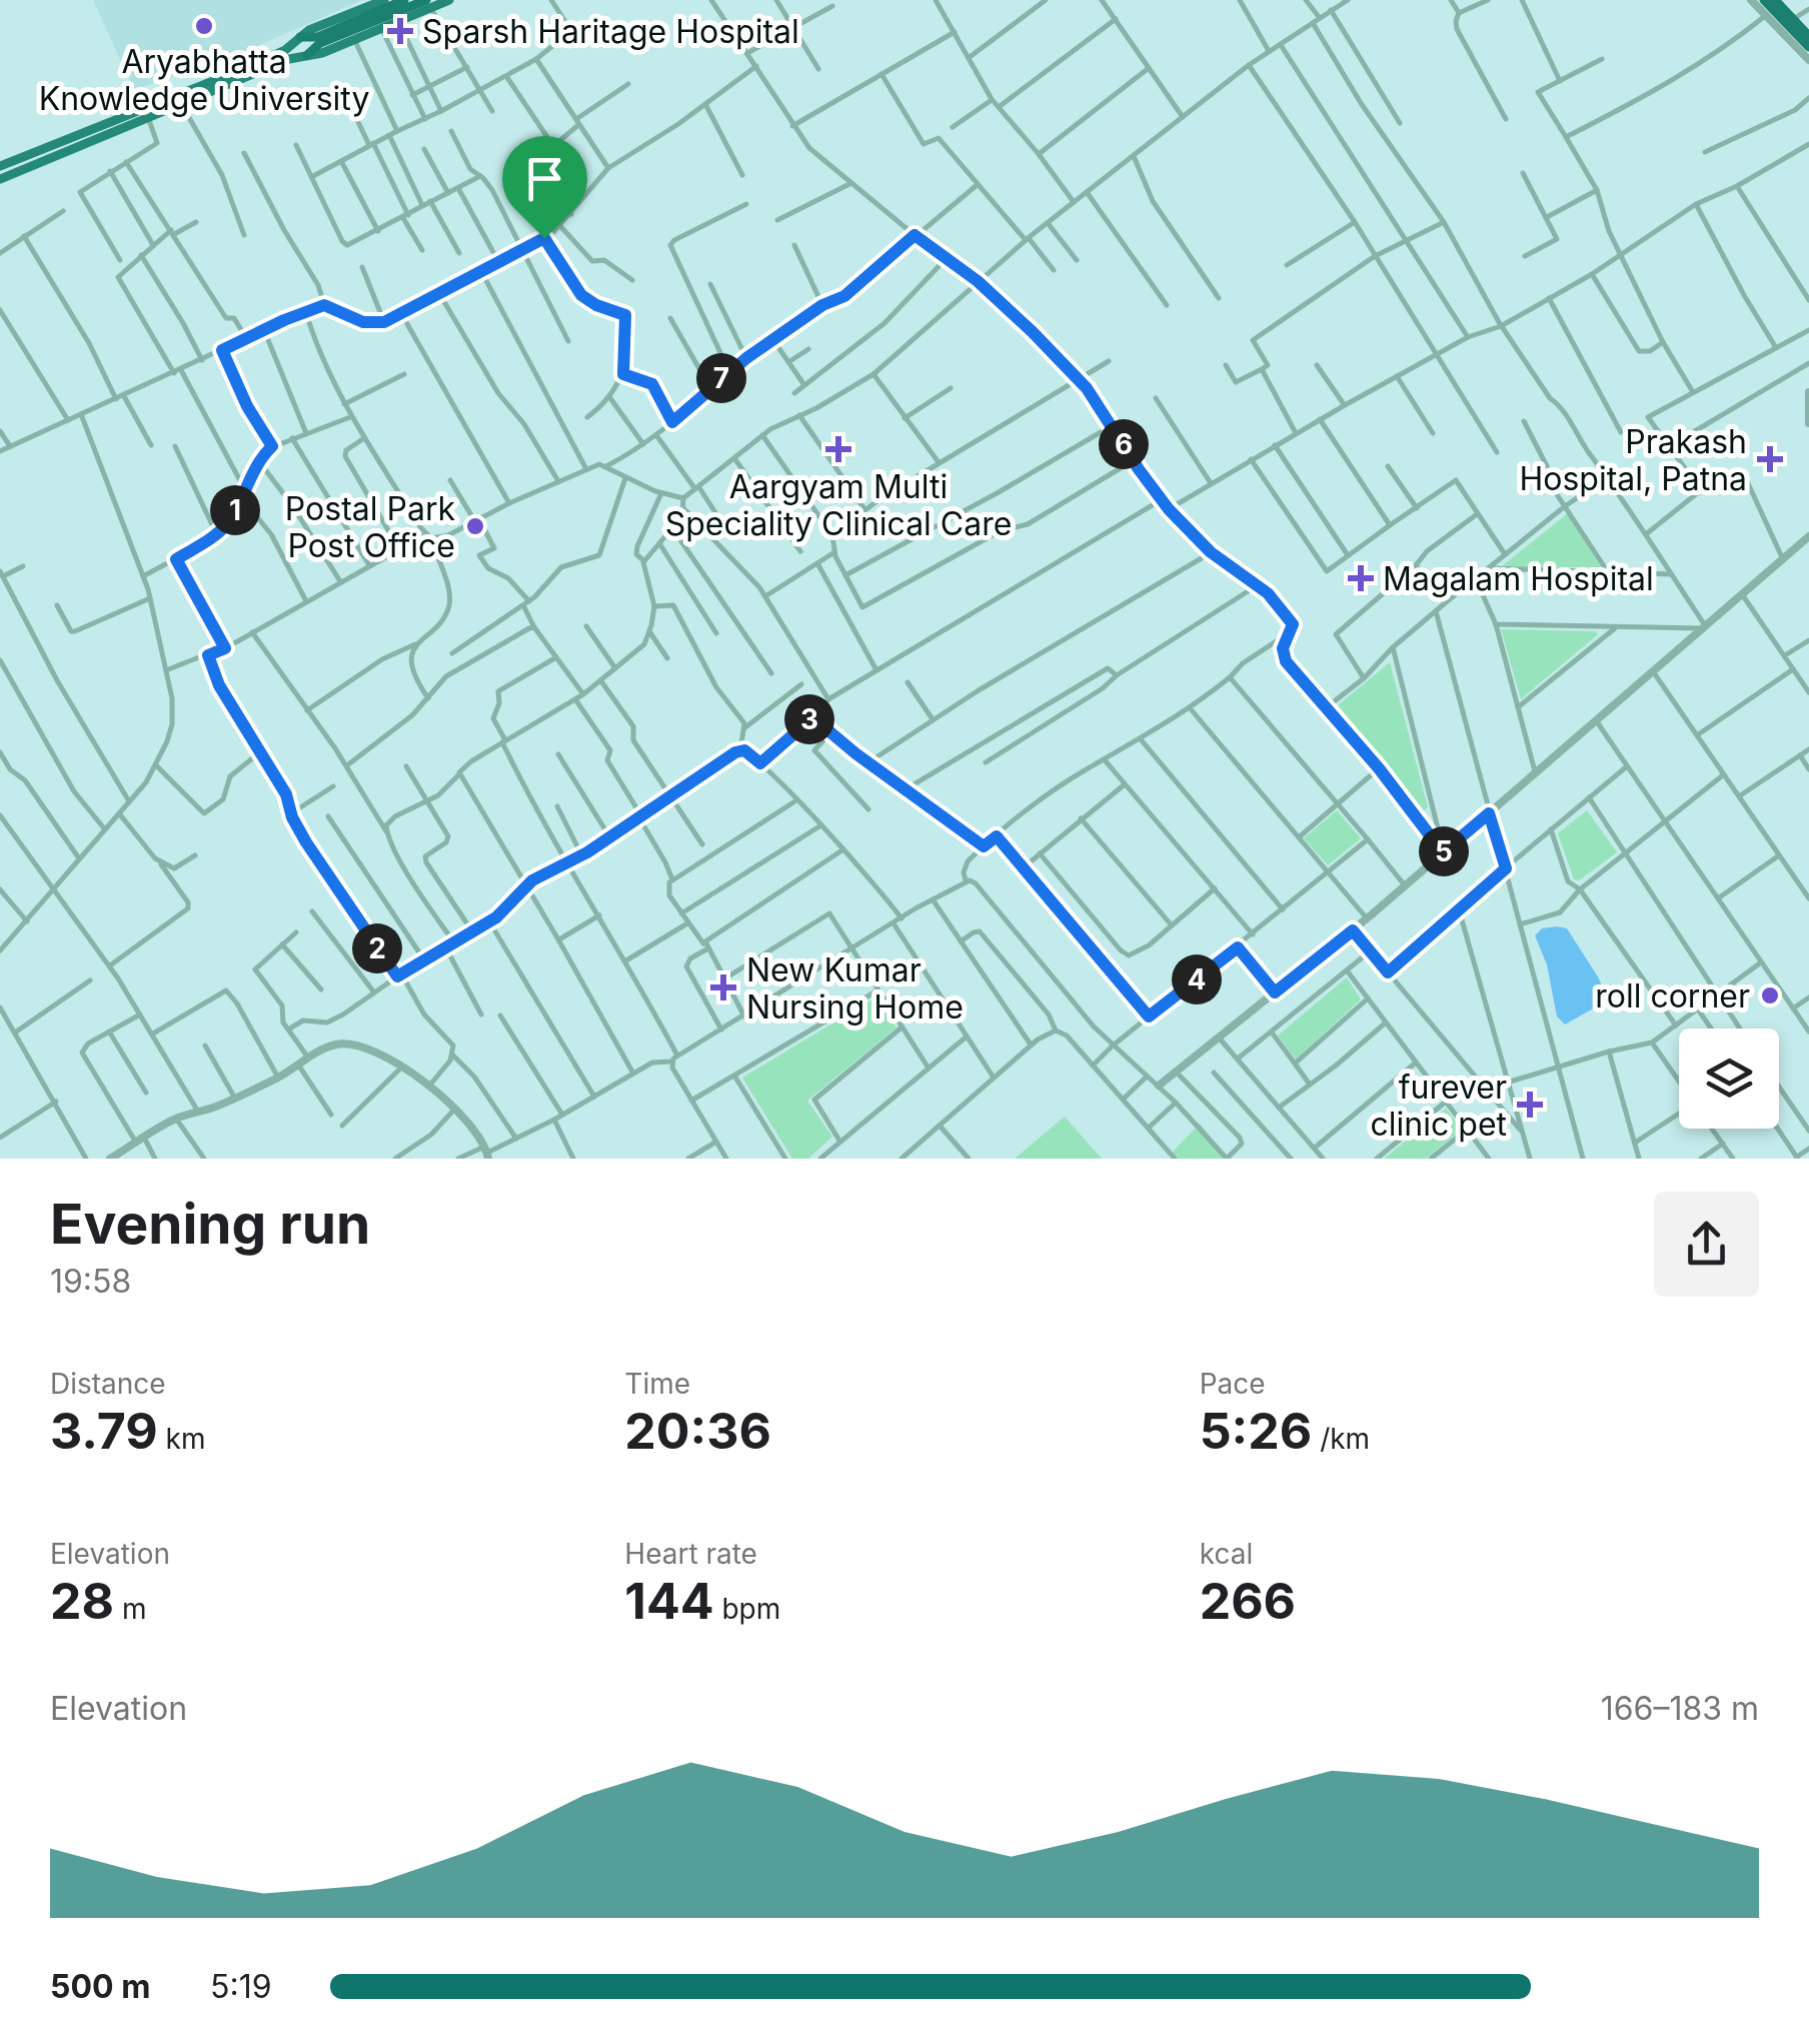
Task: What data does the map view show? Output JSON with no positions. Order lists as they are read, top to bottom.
{
  "places": {
    "other": ["Aryabhatta Knowledge University", "Postal Park Post Office", "roll corner"],
    "health": [
      "Sparsh Haritage Hospital",
      "Aargyam Multi Speciality Clinical Care",
      "Prakash Hospital, Patna",
      "Magalam Hospital",
      "New Kumar Nursing Home",
      "furever clinic pet"
    ]
  },
  "page": {
    "pins": [
      "7",
      "6",
      "1",
      "3",
      "5",
      "2",
      "4"
    ],
    "heading": ["Evening run", "19:58"],
    "stats": [
      ["Distance", "3.79 km"],
      ["Time", "20:36"],
      ["Pace", "5:26 /km"],
      ["Elevation", "28 m"],
      ["Heart rate", "144 bpm"],
      ["kcal", "266"]
    ],
    "chart": ["Elevation", "166–183 m"],
    "list": [
      {
        "name": "500 m",
        "note": "5:19"
      }
    ]
  }
}
